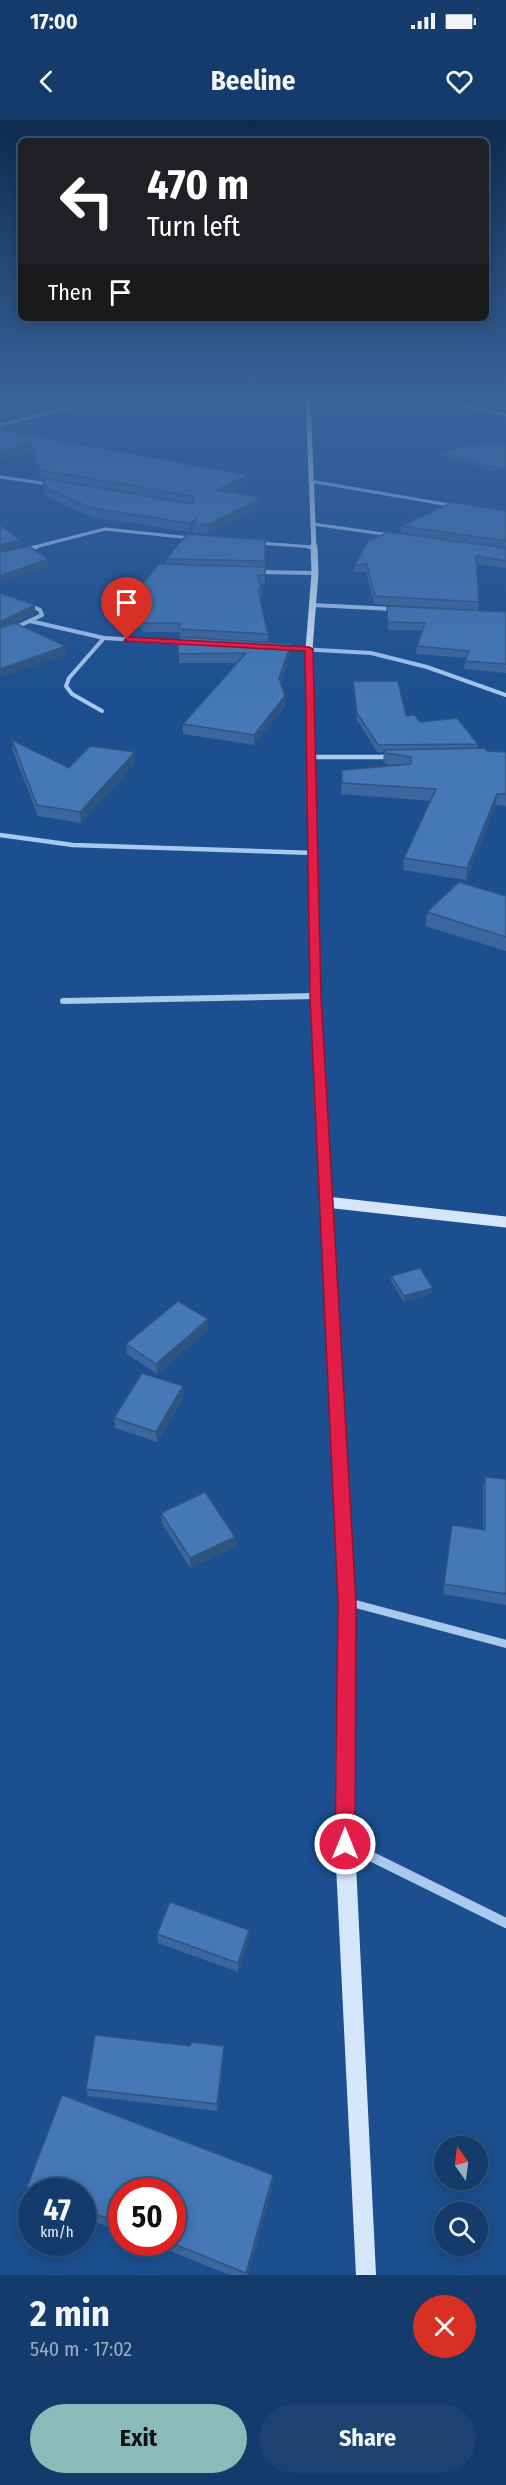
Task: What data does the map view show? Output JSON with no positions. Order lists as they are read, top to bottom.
{
  "north": "top",
  "page": {
    "status": "17:00",
    "header": "Beeline",
    "turn": ["470 m", "Turn left"],
    "then": "Then",
    "speed": "47 km/h",
    "limit": "50",
    "heading": ["2 min", "540 m · 17:02"],
    "buttons": ["Exit", "Share"]
  }
}
